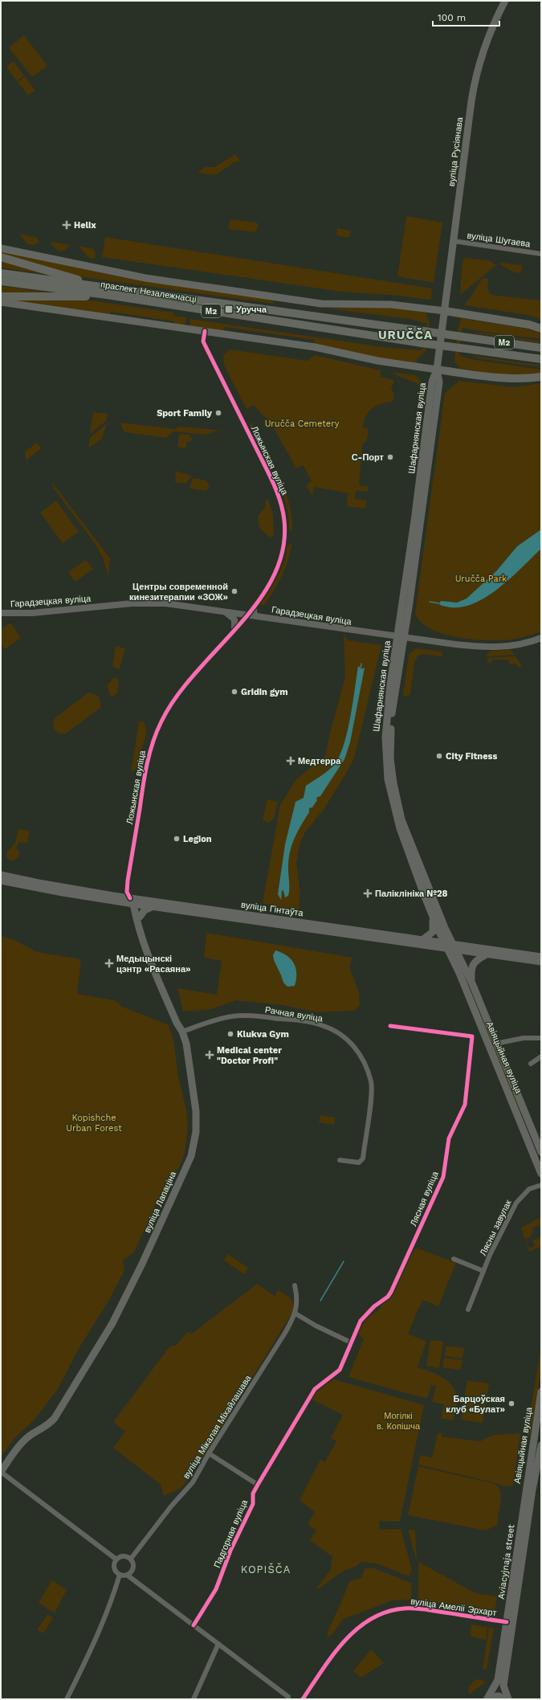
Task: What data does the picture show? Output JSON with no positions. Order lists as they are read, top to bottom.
{
  "streets": {
    "highway": ["праспект Незалежнасці", "М2"],
    "main road": [
      "вуліца Русіянава",
      "Шафарнянская вуліца",
      "вуліца Гінтаўта",
      "Авіяцыйная вуліца",
      "вуліца Лапаціна"
    ],
    "street": [
      "вуліца Шугаева",
      "Ложынская вуліца",
      "Гарадзецкая вуліца",
      "Рачная вуліца",
      "Лясная вуліца",
      "Лясны завулак",
      "вуліца Мікалая Міхайлашава",
      "Падгорная вуліца",
      "вуліца Амеліі Эрхарт"
    ]
  },
  "crossings": [
    ["вуліца Русіянава", "вуліца Шугаева"],
    ["вуліца Русіянава", "праспект Незалежнасці"],
    ["вуліца Русіянава", "Шафарнянская вуліца"],
    ["праспект Незалежнасці", "Шафарнянская вуліца"],
    ["Шафарнянская вуліца", "Гарадзецкая вуліца"],
    ["Шафарнянская вуліца", "вуліца Гінтаўта"],
    ["Шафарнянская вуліца", "Авіяцыйная вуліца"],
    ["Ложынская вуліца", "Гарадзецкая вуліца"],
    ["Ложынская вуліца", "вуліца Гінтаўта"],
    ["Ложынская вуліца", "вуліца Лапаціна"],
    ["вуліца Гінтаўта", "Авіяцыйная вуліца"],
    ["вуліца Гінтаўта", "вуліца Лапаціна"],
    ["Рачная вуліца", "вуліца Лапаціна"],
    ["Авіяцыйная вуліца", "вуліца Амеліі Эрхарт"],
    ["Лясная вуліца", "Падгорная вуліца"]
  ],
  "districts": ["URUČČA", "KOPIŠČA"],
  "parks": [
    "Uručča Cemetery",
    "Uručča Park",
    "Kopishche Urban Forest",
    "Могілкі в. Копішча"
  ],
  "places": {
    "health": [
      "Helix",
      "Медтерра",
      "Паліклініка №28",
      "Медыцынскі цэнтр «Расаяна»",
      "Medical center \"Doctor Profi\""
    ],
    "transit": ["Уручча"],
    "other": [
      "Sport Family",
      "С-Порт",
      "Центры современной кинезитерапии «ЗОЖ»",
      "Gridin gym",
      "City Fitness",
      "Legion",
      "Klukva Gym",
      "Барцоўская клуб «Булат»"
    ]
  },
  "scale_bar": "100 m"
}
